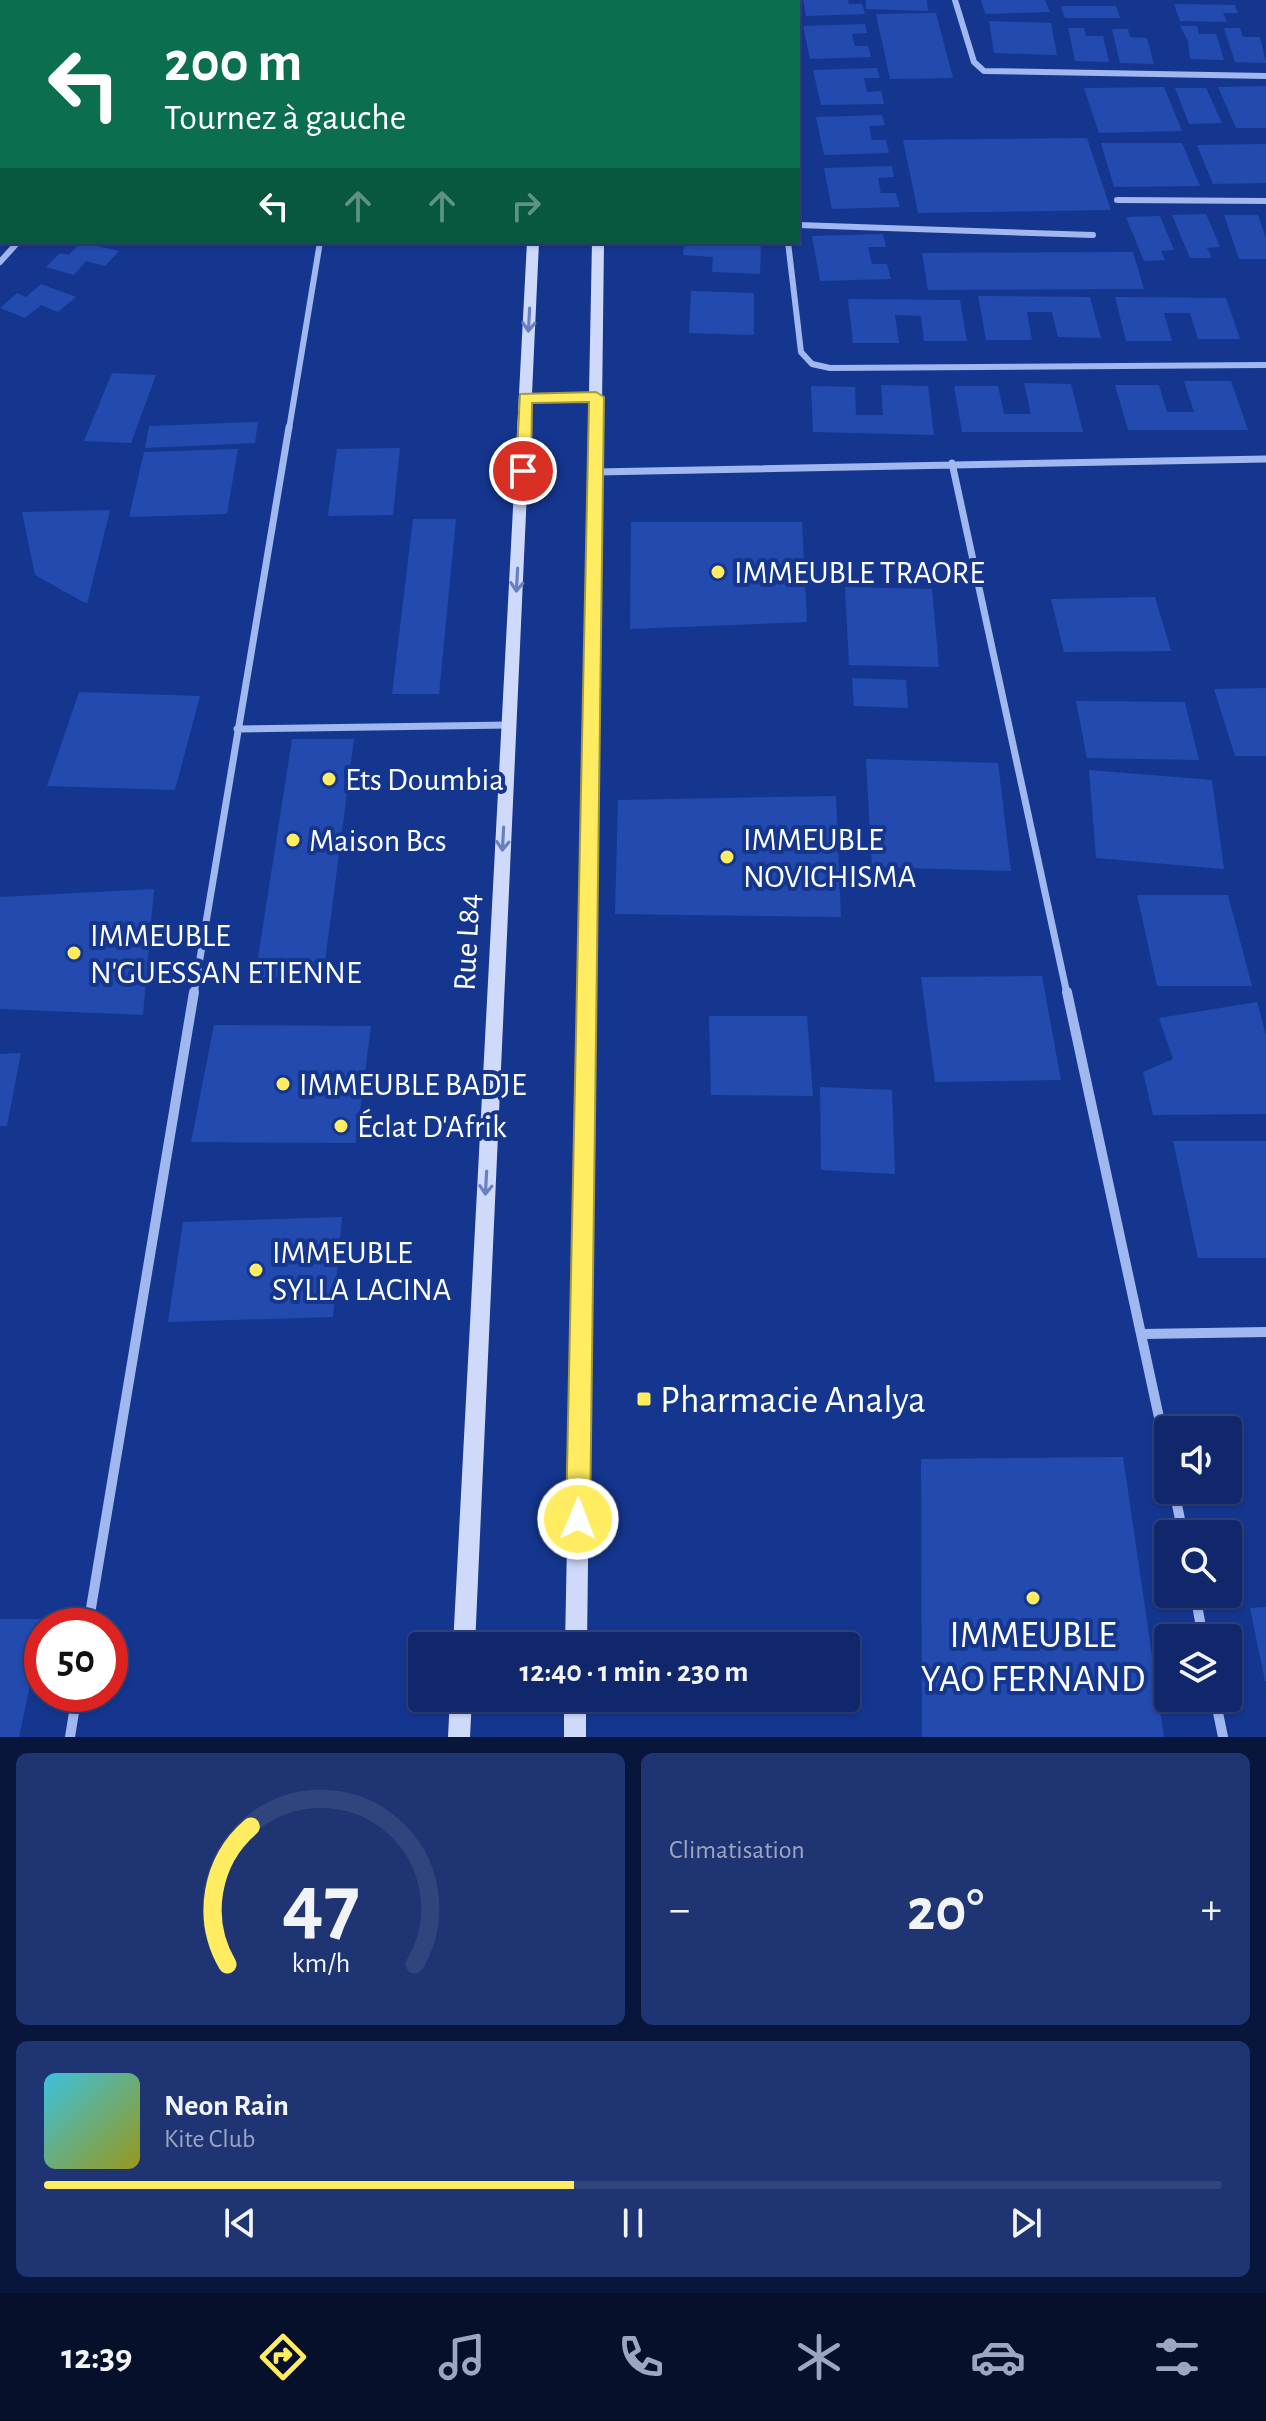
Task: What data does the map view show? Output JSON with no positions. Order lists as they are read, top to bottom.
{
  "streets": {
    "main road": ["Rue L84"]
  },
  "places": {
    "other": [
      "IMMEUBLE TRAORE",
      "Ets Doumbia",
      "Maison Bcs",
      "IMMEUBLE NOVICHISMA",
      "IMMEUBLE N'GUESSAN ETIENNE",
      "IMMEUBLE BADJE",
      "Éclat D'Afrik",
      "IMMEUBLE SYLLA LACINA",
      "IMMEUBLE YAO FERNAND"
    ],
    "transit": ["Pharmacie Analya"]
  },
  "page": {
    "turn": ["200 m", "Tournez à gauche"],
    "limit": "50",
    "trip": "12:40 · 1 min · 230 m",
    "tile": "Climatisation",
    "heat": ["−", "20°", "+"],
    "song": ["Neon Rain", "Kite Club"],
    "tabs": "12:39",
    "gauge": ["47", "km/h"]
  }
}
